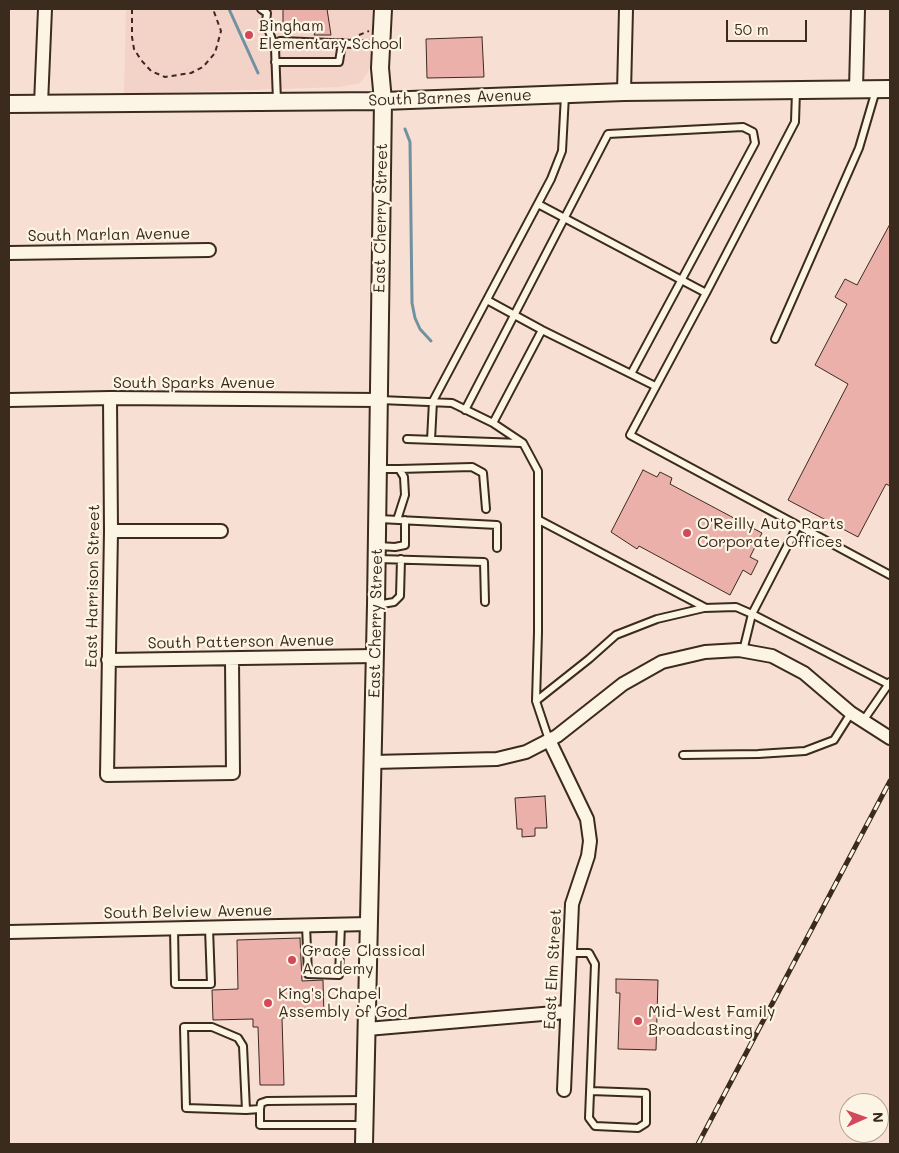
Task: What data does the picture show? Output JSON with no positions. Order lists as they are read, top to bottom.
{
  "streets": {
    "street": [
      "South Barnes Avenue",
      "East Cherry Street",
      "South Marlan Avenue",
      "South Sparks Avenue",
      "East Harrison Street",
      "South Patterson Avenue",
      "South Belview Avenue",
      "East Elm Street"
    ]
  },
  "crossings": [
    ["South Barnes Avenue", "East Cherry Street"],
    ["East Cherry Street", "South Sparks Avenue"],
    ["East Cherry Street", "South Patterson Avenue"],
    ["East Cherry Street", "South Belview Avenue"],
    ["South Sparks Avenue", "East Harrison Street"],
    ["East Harrison Street", "South Patterson Avenue"]
  ],
  "places": [
    "Bingham Elementary School",
    "O'Reilly Auto Parts Corporate Offices",
    "Grace Classical Academy",
    "King's Chapel Assembly of God",
    "Mid-West Family Broadcasting"
  ],
  "scale_bar": "50 m",
  "north": "right"
}
